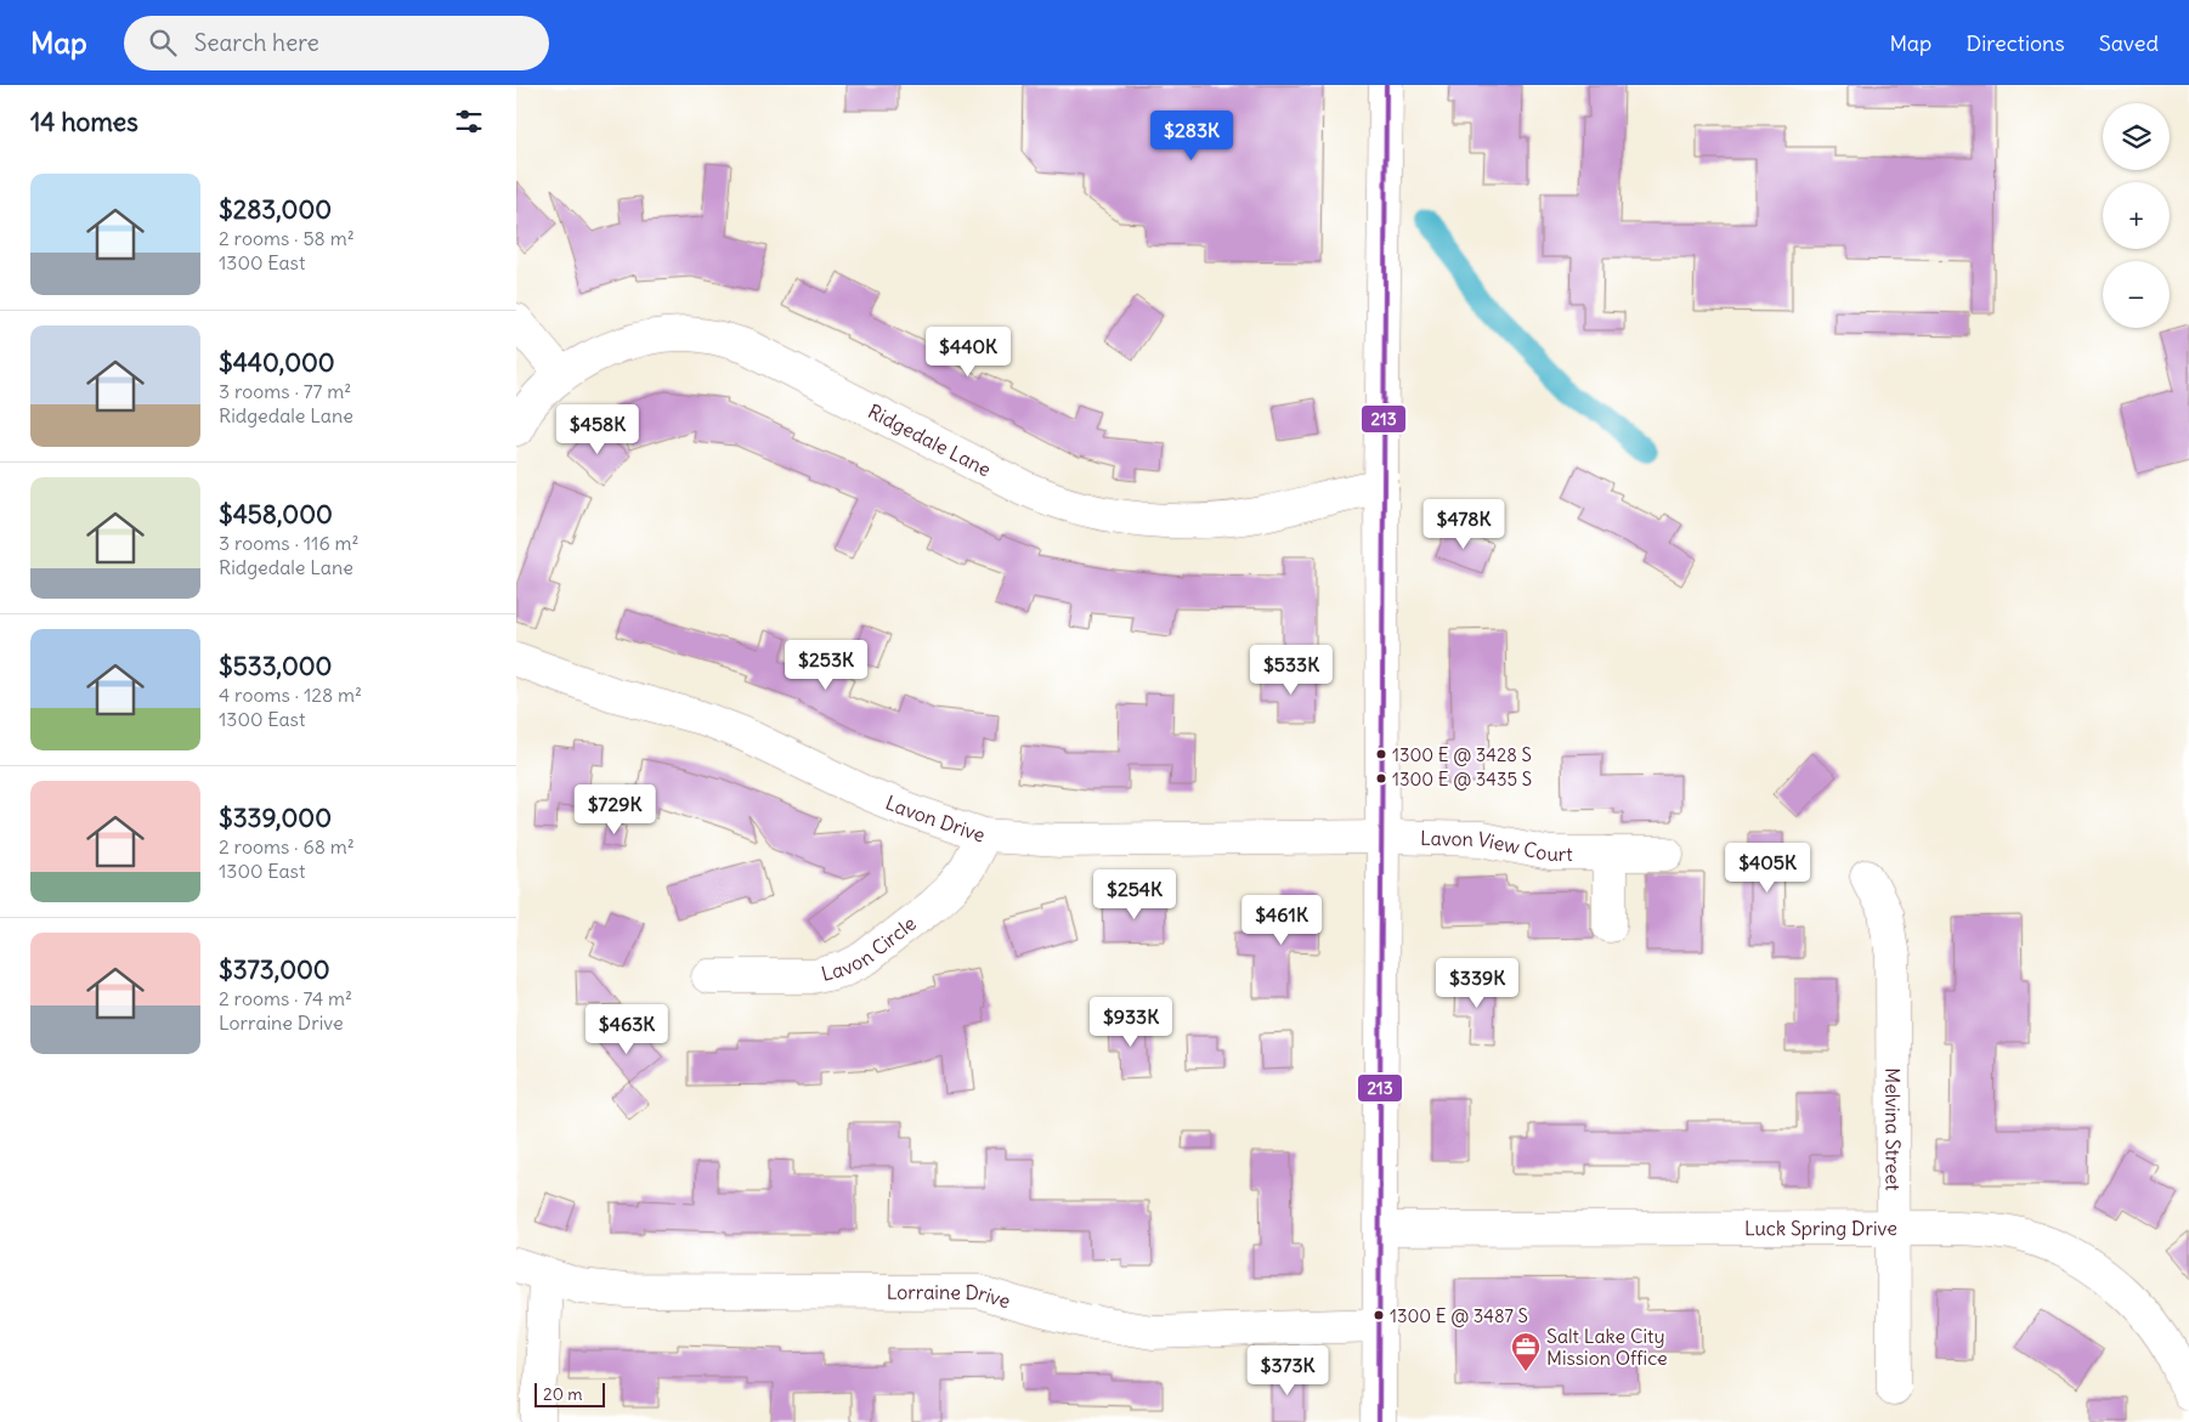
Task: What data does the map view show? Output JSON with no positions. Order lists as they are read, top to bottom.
{
  "streets": {
    "street": [
      "Ridgedale Lane",
      "Lavon Drive",
      "Lavon View Court",
      "Lavon Circle",
      "Melvina Street",
      "Luck Spring Drive",
      "Lorraine Drive"
    ]
  },
  "crossings": [
    ["Lavon Drive", "Lavon View Court"],
    ["Lavon Drive", "Lavon Circle"],
    ["Melvina Street", "Luck Spring Drive"]
  ],
  "places": {
    "other": ["1300 E @ 3428 S", "1300 E @ 3435 S", "1300 E @ 3487 S"],
    "office": ["Salt Lake City Mission Office"]
  },
  "lines": ["transit line 213"],
  "scale_bar": "20 m",
  "page": {
    "header": "Map",
    "search": "Search here",
    "nav": ["Map", "Directions", "Saved"],
    "heading": "14 homes",
    "map_buttons": ["+", "−"],
    "price": [
      "$283K",
      "$440K",
      "$458K",
      "$478K",
      "$253K",
      "$533K",
      "$729K",
      "$405K",
      "$254K",
      "$461K",
      "$339K",
      "$933K",
      "$463K",
      "$373K"
    ],
    "list": [
      {
        "name": "$283,000",
        "note": "2 rooms · 58 m² · 1300 East"
      },
      {
        "name": "$440,000",
        "note": "3 rooms · 77 m² · Ridgedale Lane"
      },
      {
        "name": "$458,000",
        "note": "3 rooms · 116 m² · Ridgedale Lane"
      },
      {
        "name": "$533,000",
        "note": "4 rooms · 128 m² · 1300 East"
      },
      {
        "name": "$339,000",
        "note": "2 rooms · 68 m² · 1300 East"
      },
      {
        "name": "$373,000",
        "note": "2 rooms · 74 m² · Lorraine Drive"
      }
    ],
    "scale": "20 m"
  }
}
